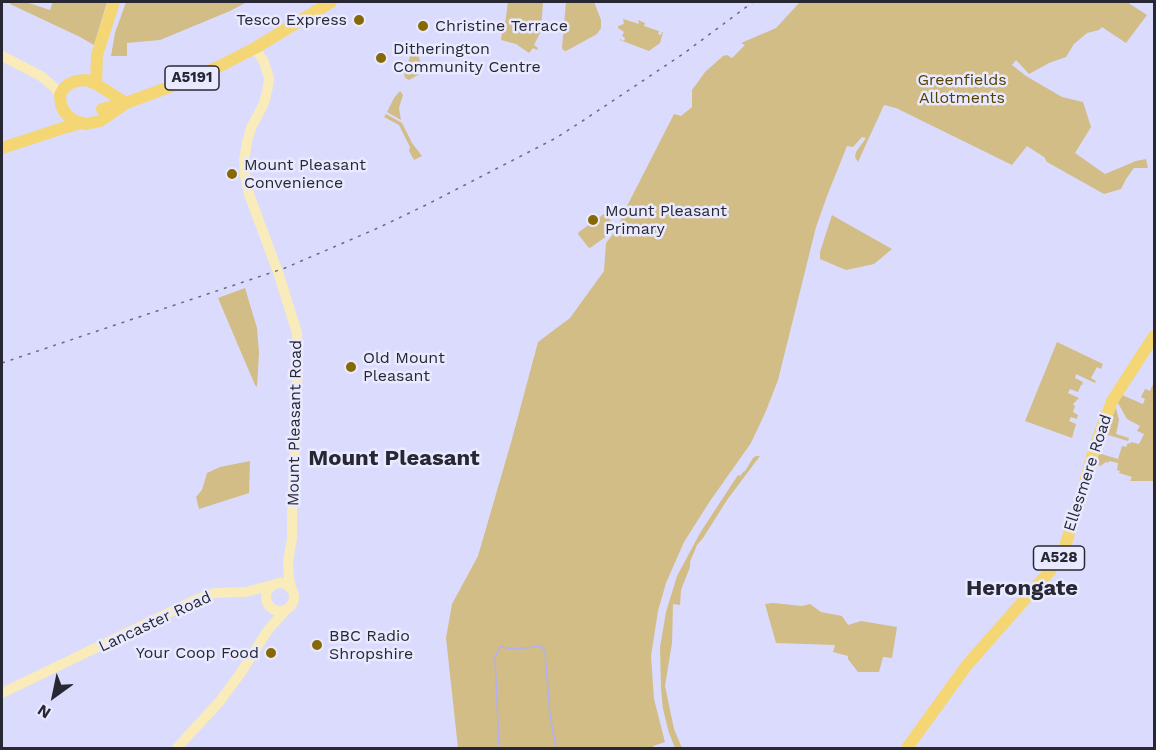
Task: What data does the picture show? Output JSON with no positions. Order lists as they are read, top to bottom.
{
  "streets": {
    "main road": ["A5191", "Ellesmere Road", "A528"],
    "street": ["Mount Pleasant Road", "Lancaster Road"]
  },
  "crossings": [
    ["A5191", "Mount Pleasant Road"],
    ["Mount Pleasant Road", "Lancaster Road"]
  ],
  "districts": ["Mount Pleasant", "Herongate"],
  "parks": ["Greenfields Allotments"],
  "places": [
    "Tesco Express",
    "Christine Terrace",
    "Ditherington Community Centre",
    "Mount Pleasant Convenience",
    "Mount Pleasant Primary",
    "Old Mount Pleasant",
    "BBC Radio Shropshire",
    "Your Coop Food"
  ],
  "north": "bottom left"
}
